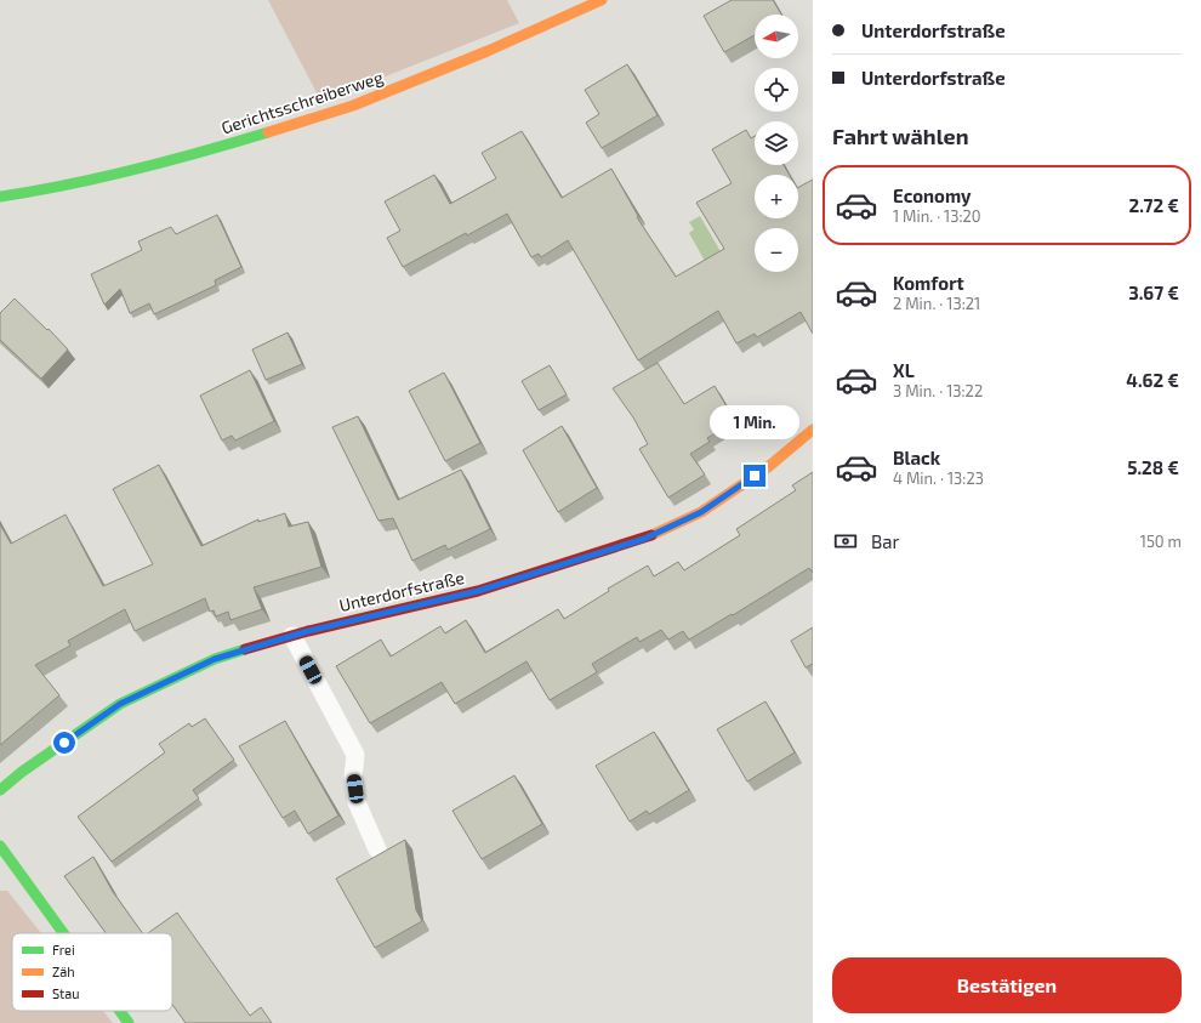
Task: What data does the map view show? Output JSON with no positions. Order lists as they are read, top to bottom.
{
  "streets": {
    "street": ["Gerichtsschreiberweg", "Unterdorfstraße"]
  },
  "legend": ["Frei", "Zäh", "Stau"],
  "north": "left",
  "page": {
    "banner": ["Unterdorfstraße", "Unterdorfstraße"],
    "map_buttons": ["+", "−"],
    "heading": "Fahrt wählen",
    "list": [
      {
        "name": "Economy",
        "note": "1 Min. · 13:20",
        "value": "2.72 €"
      },
      {
        "name": "Komfort",
        "note": "2 Min. · 13:21",
        "value": "3.67 €"
      },
      {
        "name": "XL",
        "note": "3 Min. · 13:22",
        "value": "4.62 €"
      },
      {
        "name": "Black",
        "note": "4 Min. · 13:23",
        "value": "5.28 €"
      }
    ],
    "bubble": "1 Min.",
    "pay": ["Bar", "150 m"],
    "buttons": "Bestätigen"
  }
}
